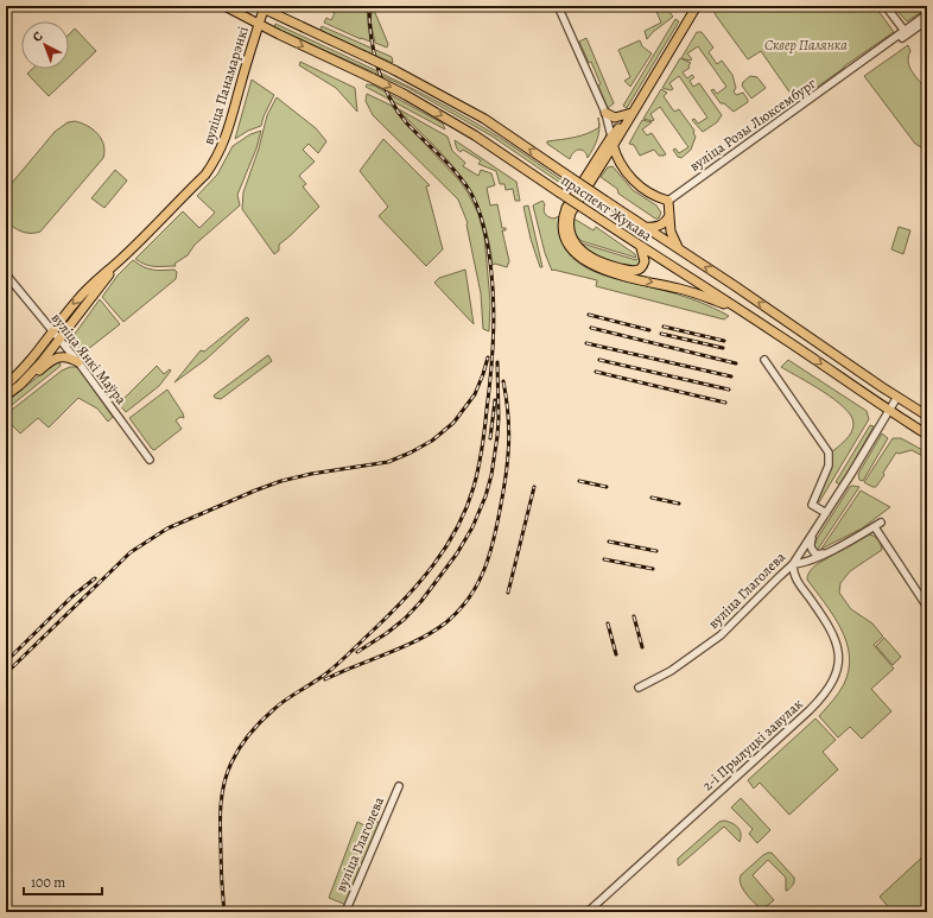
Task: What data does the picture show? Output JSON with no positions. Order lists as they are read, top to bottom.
{
  "streets": {
    "main road": ["вуліца Панамарэнкі", "праспект Жукава"],
    "street": [
      "вуліца Розы Люксембург",
      "вуліца Янкі Маўра",
      "вуліца Глаголева",
      "2-і Прылуцкі завулак"
    ]
  },
  "crossings": [
    ["вуліца Панамарэнкі", "праспект Жукава"],
    ["вуліца Панамарэнкі", "вуліца Янкі Маўра"],
    ["праспект Жукава", "вуліца Глаголева"],
    ["вуліца Глаголева", "2-і Прылуцкі завулак"]
  ],
  "parks": ["Сквер Палянка"],
  "scale_bar": "100 m",
  "north": "top left"
}
